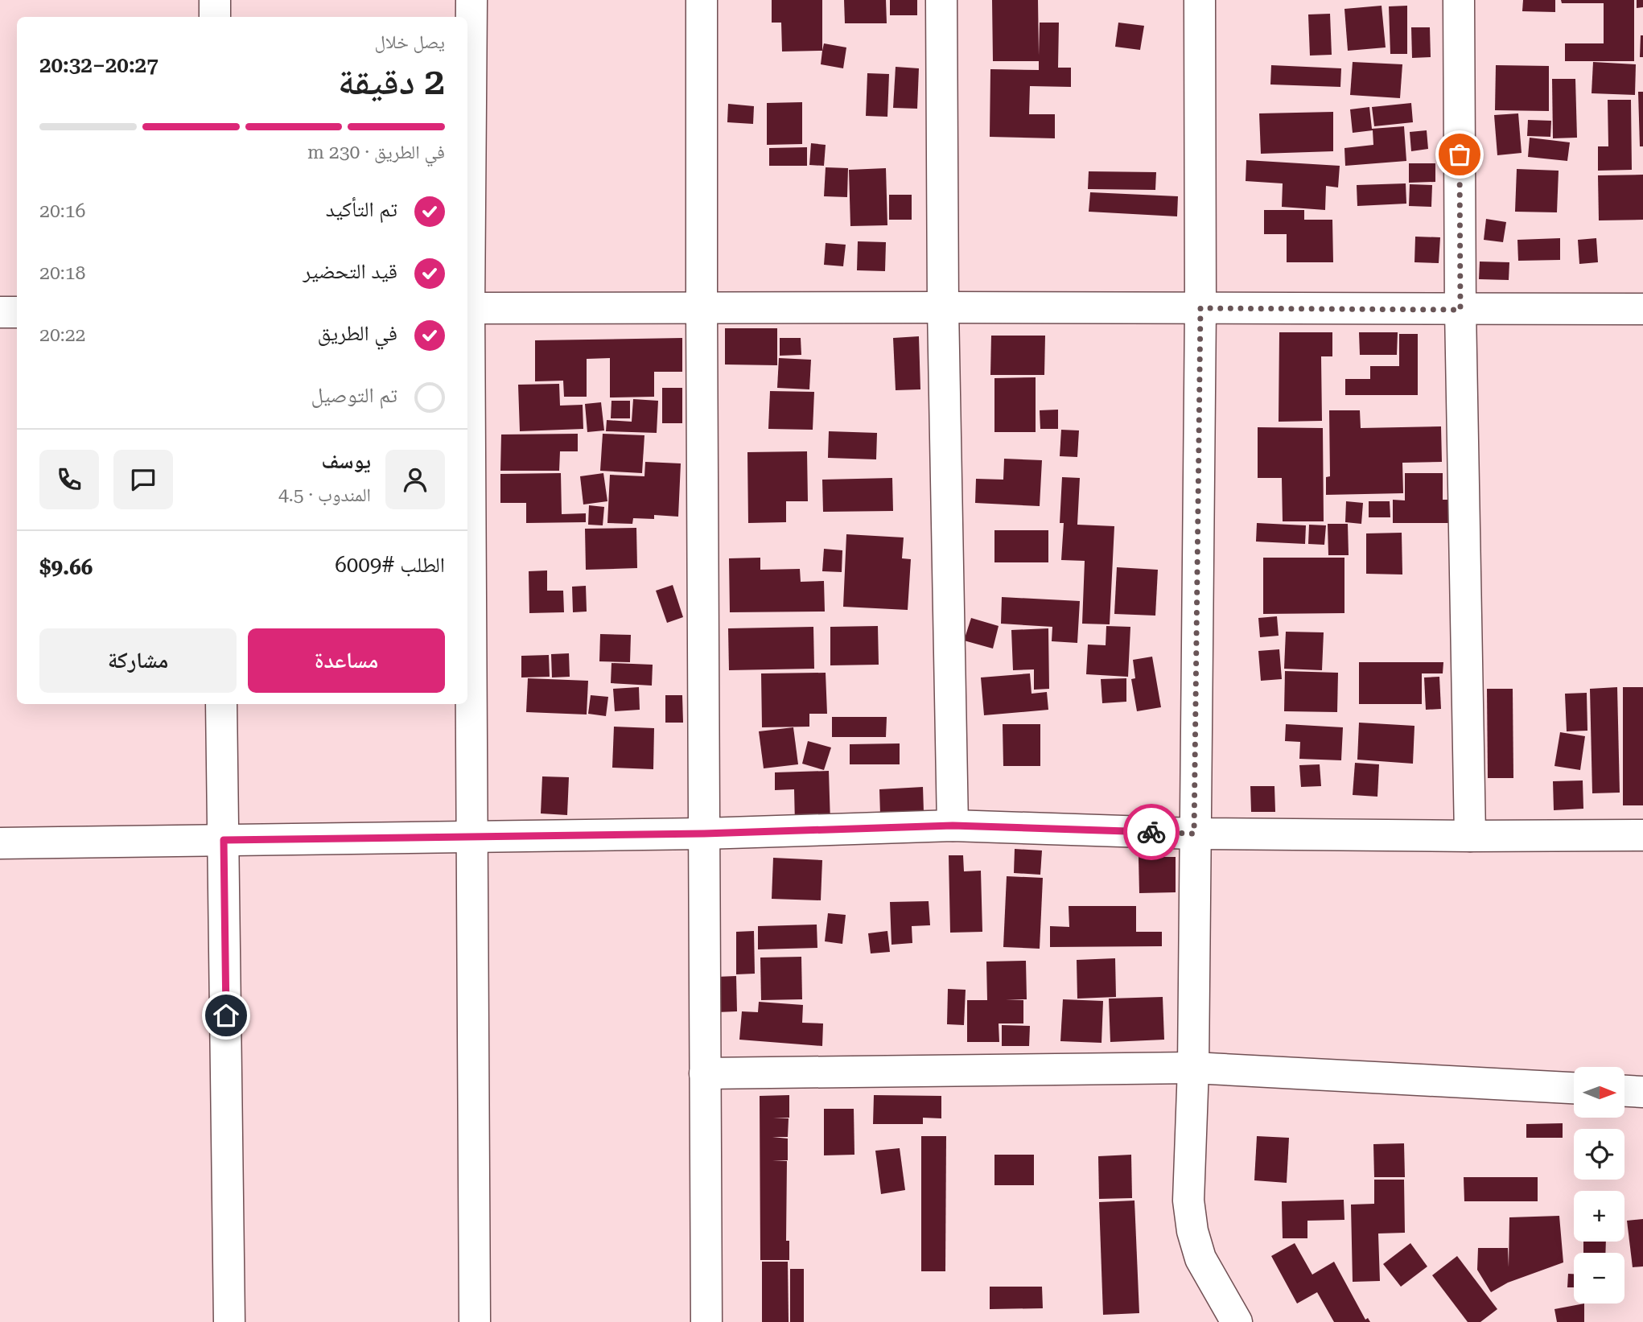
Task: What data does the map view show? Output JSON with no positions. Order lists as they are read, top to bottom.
{
  "north": "right",
  "page": {
    "heading": ["2 دقيقة", "يصل خلال", "20:27–20:32"],
    "panel": [
      "يوسف",
      "المندوب · 4.5",
      "الطلب #6009",
      "$9.66"
    ],
    "bar": "في الطريق · 230 m",
    "list": [
      ["تم التأكيد", "20:16"],
      ["قيد التحضير", "20:18"],
      ["في الطريق", "20:22"],
      "تم التوصيل"
    ],
    "buttons": ["مساعدة", "مشاركة"],
    "map_buttons": ["+", "−"]
  }
}
